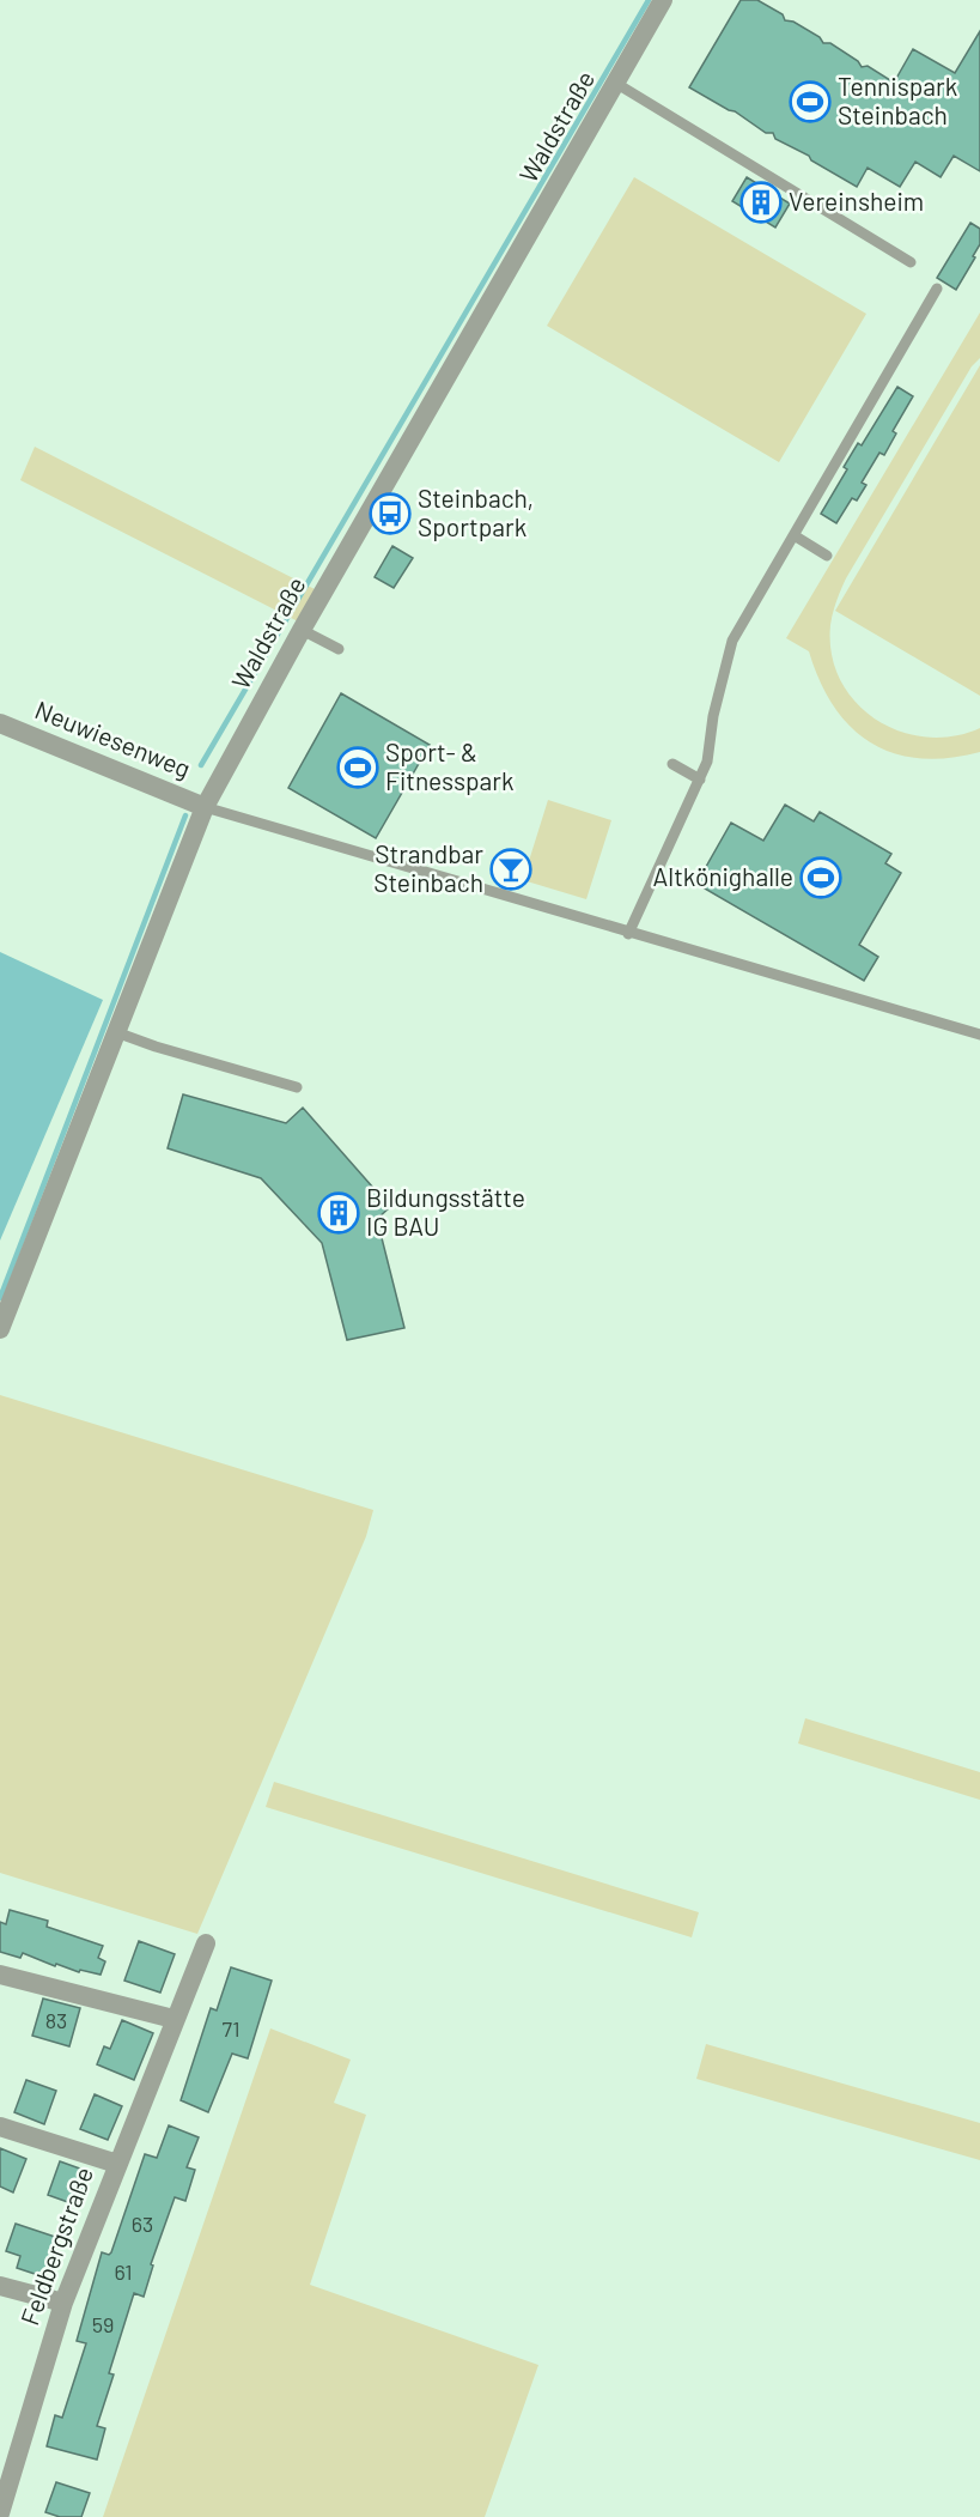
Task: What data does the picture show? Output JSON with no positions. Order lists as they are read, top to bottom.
{
  "streets": {
    "street": ["Waldstraße", "Neuwiesenweg", "Feldbergstraße"]
  },
  "crossings": [
    ["Waldstraße", "Neuwiesenweg"]
  ],
  "places": {
    "sports": ["Tennispark Steinbach", "Sport- & Fitnesspark", "Altkönighalle"],
    "building": ["Vereinsheim", "Bildungsstätte IG BAU"],
    "bus stop": ["Steinbach, Sportpark"],
    "bar": ["Strandbar Steinbach"]
  },
  "house_numbers": [
    "83",
    "71",
    "63",
    "61",
    "59"
  ]
}
